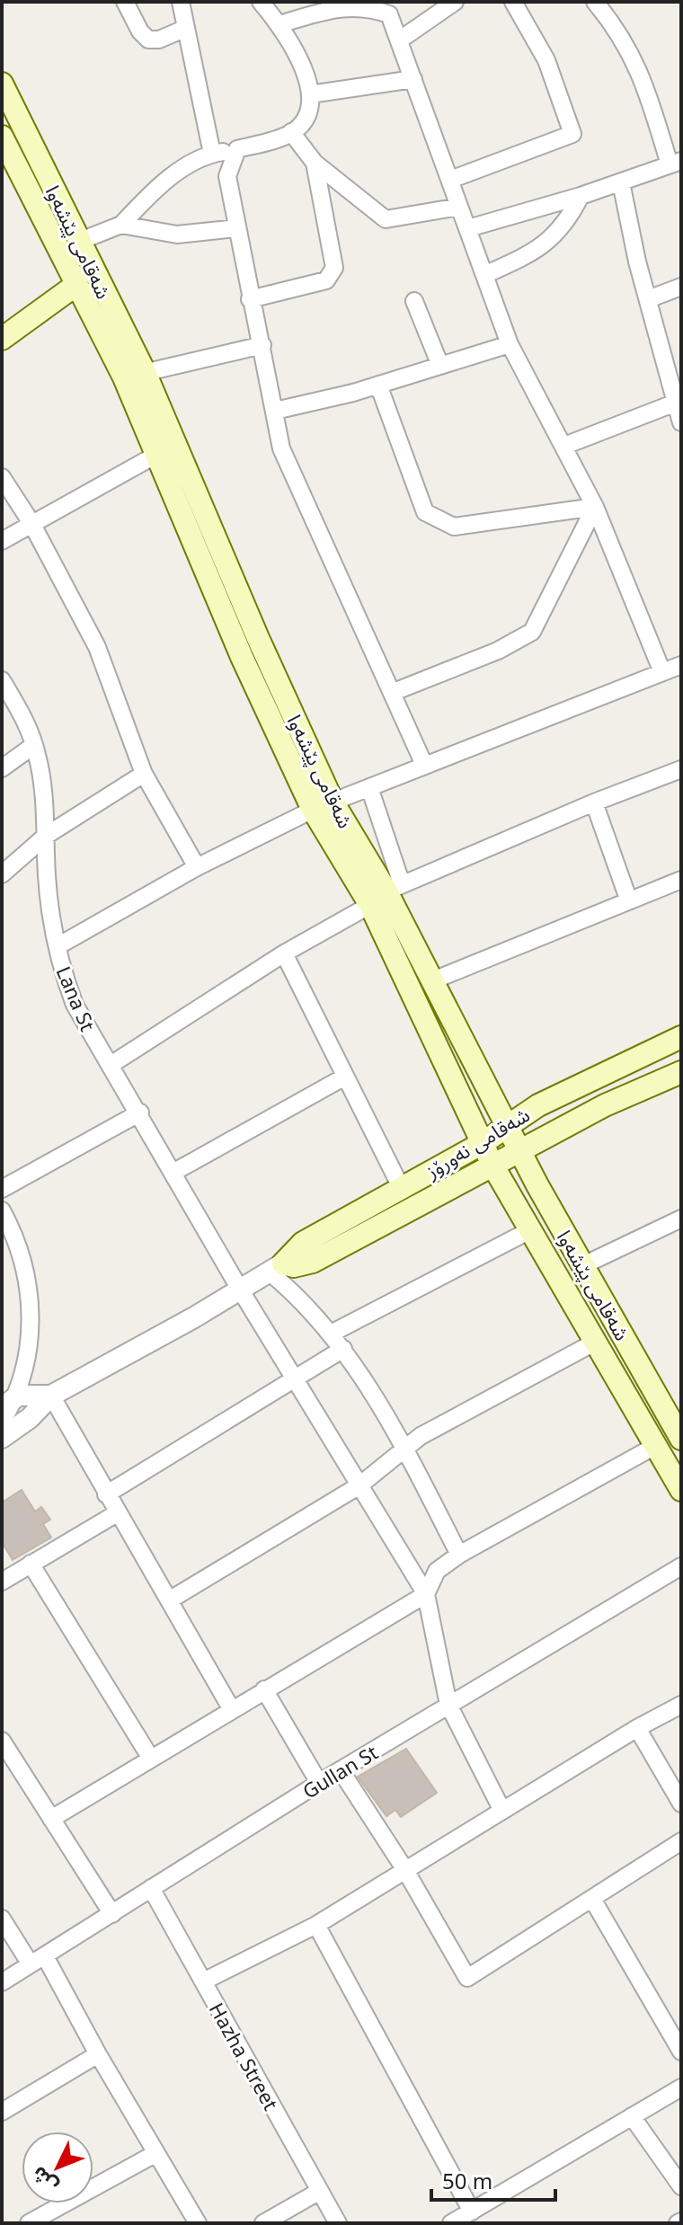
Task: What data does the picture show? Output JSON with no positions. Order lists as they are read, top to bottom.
{
  "streets": {
    "main road": ["شەقامی پێشەوا", "شەقامی نەورۆز"],
    "street": ["Lana St", "Gullan St", "Hazha Street"]
  },
  "crossings": [
    ["شەقامی پێشەوا", "شەقامی نەورۆز"],
    ["Lana St", "شەقامی نەورۆز"],
    ["Lana St", "Gullan St"],
    ["Gullan St", "Hazha Street"]
  ],
  "scale_bar": "50 m",
  "north": "bottom left"
}
